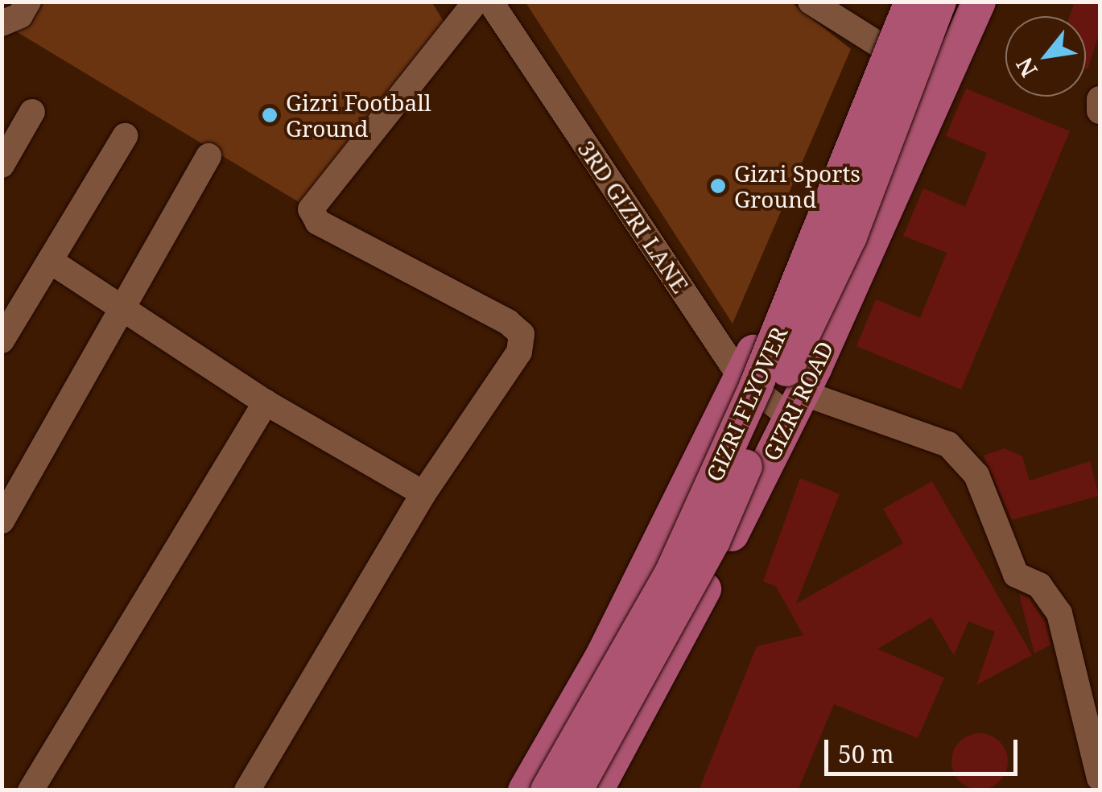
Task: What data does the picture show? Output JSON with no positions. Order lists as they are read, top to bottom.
{
  "streets": {
    "main road": ["GIZRI ROAD", "GIZRI FLYOVER"],
    "street": ["3RD GIZRI LANE"]
  },
  "crossings": [
    ["3RD GIZRI LANE", "GIZRI ROAD"]
  ],
  "places": ["Gizri Football Ground", "Gizri Sports Ground"],
  "scale_bar": "50 m",
  "north": "bottom left"
}
